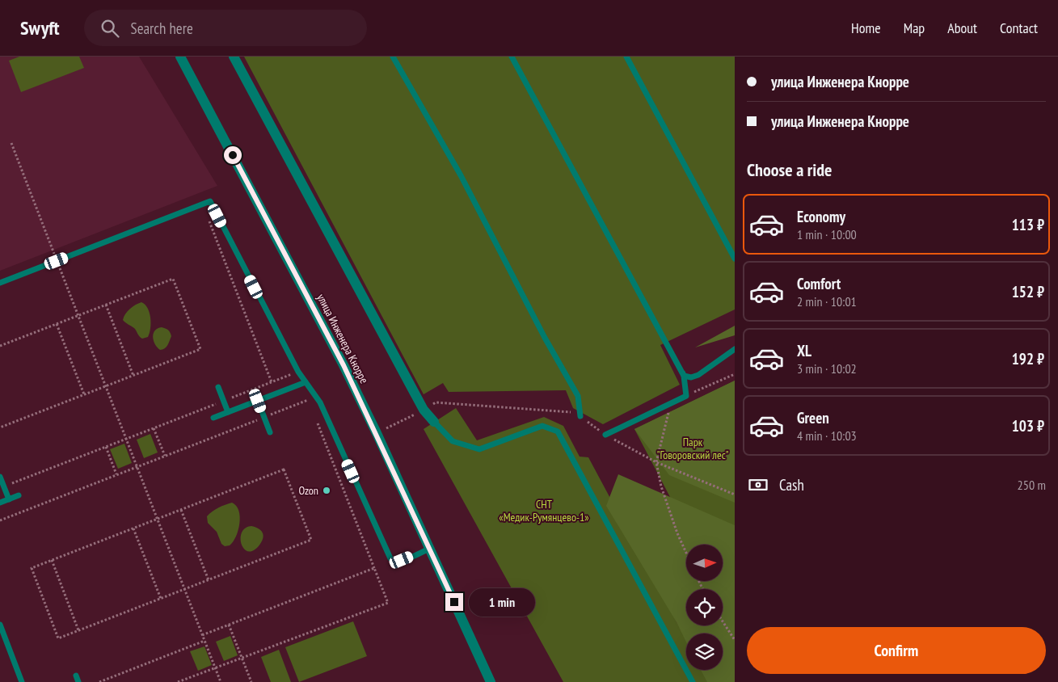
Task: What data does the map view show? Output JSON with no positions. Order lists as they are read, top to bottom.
{
  "streets": {
    "street": ["улица Инженера Кнорре"]
  },
  "parks": ["Парк \"Говоровский лес\"", "СНТ «Медик-Румянцево-1»"],
  "places": ["Ozon"],
  "north": "right",
  "page": {
    "header": "Swyft",
    "search": "Search here",
    "nav": [
      "Home",
      "Map",
      "About",
      "Contact"
    ],
    "banner": ["улица Инженера Кнорре", "улица Инженера Кнорре"],
    "heading": "Choose a ride",
    "list": [
      {
        "name": "Economy",
        "note": "1 min · 10:00",
        "value": "113 ₽"
      },
      {
        "name": "Comfort",
        "note": "2 min · 10:01",
        "value": "152 ₽"
      },
      {
        "name": "XL",
        "note": "3 min · 10:02",
        "value": "192 ₽"
      },
      {
        "name": "Green",
        "note": "4 min · 10:03",
        "value": "103 ₽"
      }
    ],
    "pay": ["Cash", "250 m"],
    "bubble": "1 min",
    "buttons": "Confirm"
  }
}
